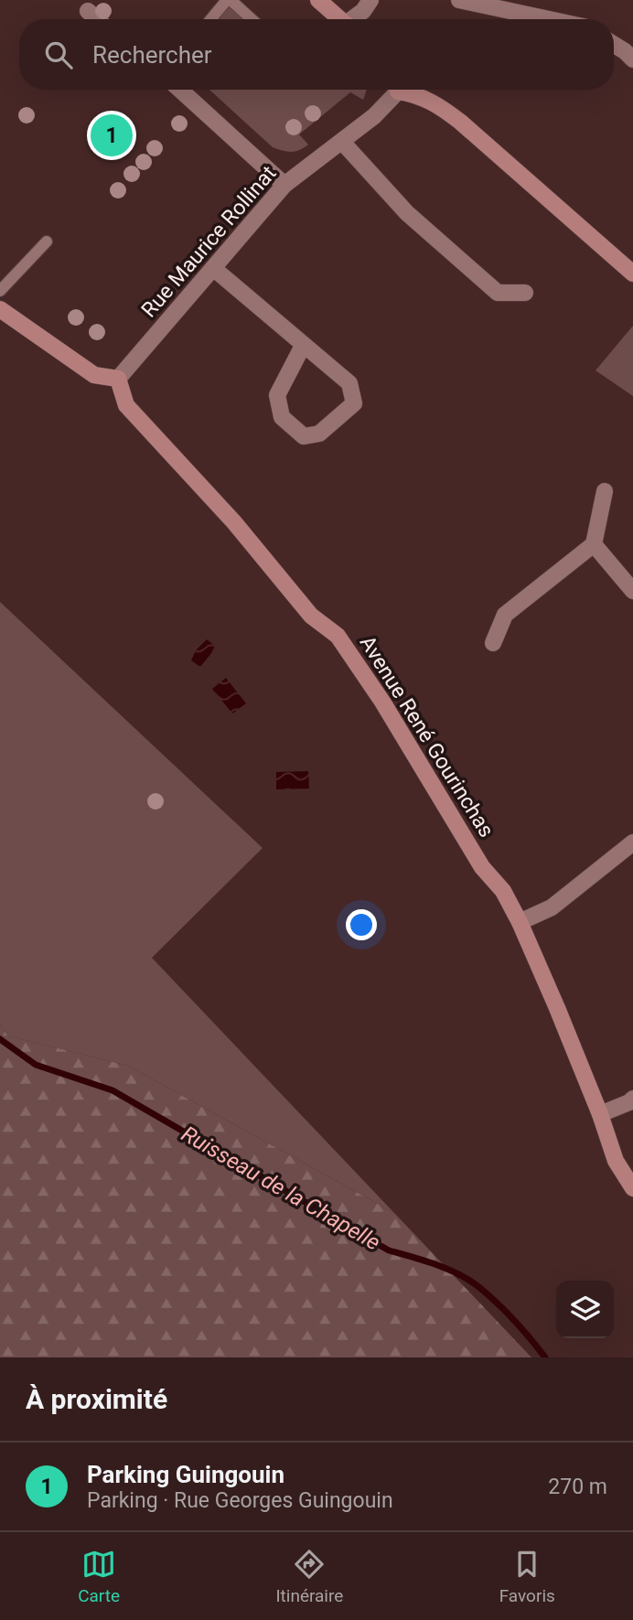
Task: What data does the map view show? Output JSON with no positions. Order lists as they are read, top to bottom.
{
  "streets": {
    "street": ["Rue Maurice Rollinat", "Avenue René Gourinchas"]
  },
  "crossings": [
    ["Rue Maurice Rollinat", "Avenue René Gourinchas"]
  ],
  "water": ["Ruisseau de la Chapelle"],
  "page": {
    "search": "Rechercher",
    "pins": "1",
    "heading": "À proximité",
    "list": [
      {
        "mark": "1",
        "name": "Parking Guingouin",
        "note": "Parking · Rue Georges Guingouin",
        "value": "270 m"
      }
    ],
    "nav": ["Carte", "Itinéraire", "Favoris"]
  }
}
